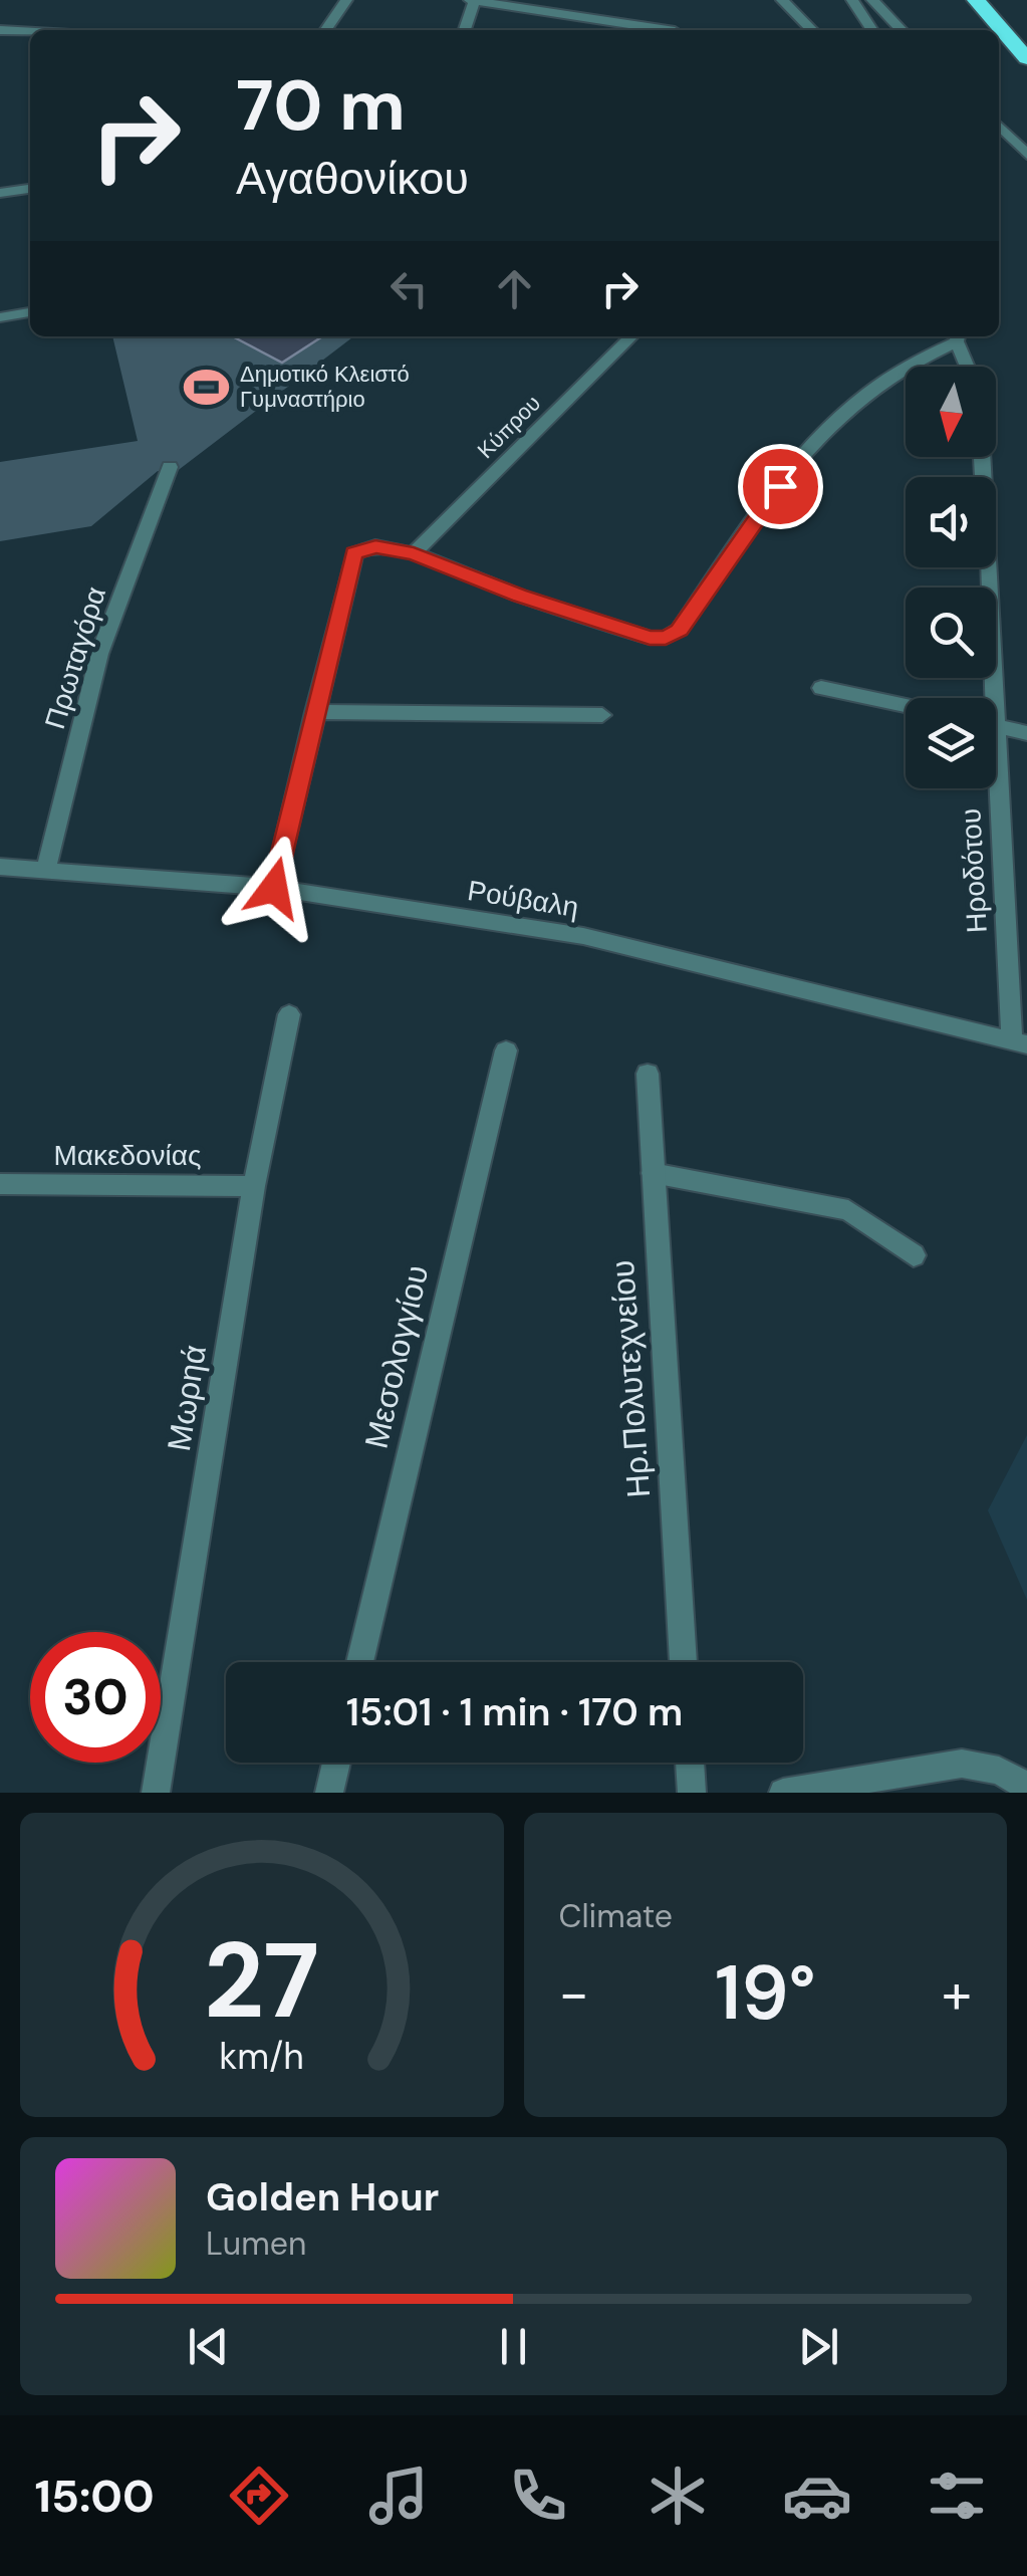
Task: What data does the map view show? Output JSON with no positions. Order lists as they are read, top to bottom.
{
  "streets": {
    "street": [
      "Κύπρου",
      "Πρωταγόρα",
      "Ηροδότου",
      "Ρούβαλη",
      "Μακεδονίας",
      "Μεσολογγίου",
      "Ηρ.Πολυτεχνείου",
      "Μωρηά"
    ]
  },
  "crossings": [
    ["Πρωταγόρα", "Ρούβαλη"],
    ["Ηροδότου", "Ρούβαλη"],
    ["Μακεδονίας", "Μωρηά"]
  ],
  "places": {
    "sports": ["Δημοτικό Κλειστό Γυμναστήριο"]
  },
  "north": "bottom",
  "page": {
    "turn": ["70 m", "Αγαθονίκου"],
    "limit": "30",
    "trip": "15:01 · 1 min · 170 m",
    "tile": "Climate",
    "heat": ["−", "19°", "+"],
    "song": ["Golden Hour", "Lumen"],
    "tabs": "15:00",
    "gauge": ["27", "km/h"]
  }
}
